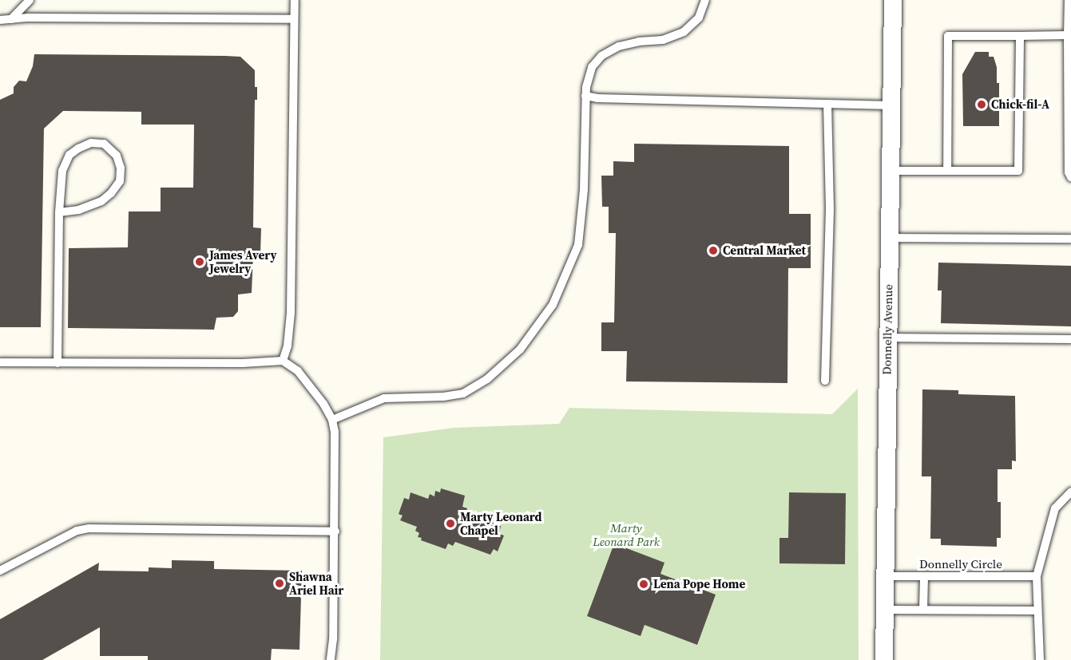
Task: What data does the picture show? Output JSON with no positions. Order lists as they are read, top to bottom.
{
  "streets": {
    "street": ["Donnelly Avenue"],
    "lane": ["Donnelly Circle"]
  },
  "crossings": [
    ["Donnelly Avenue", "Donnelly Circle"]
  ],
  "parks": ["Marty Leonard Park"],
  "places": [
    "Chick-fil-A",
    "Central Market",
    "James Avery Jewelry",
    "Marty Leonard Chapel",
    "Shawna Ariel Hair",
    "Lena Pope Home"
  ]
}
